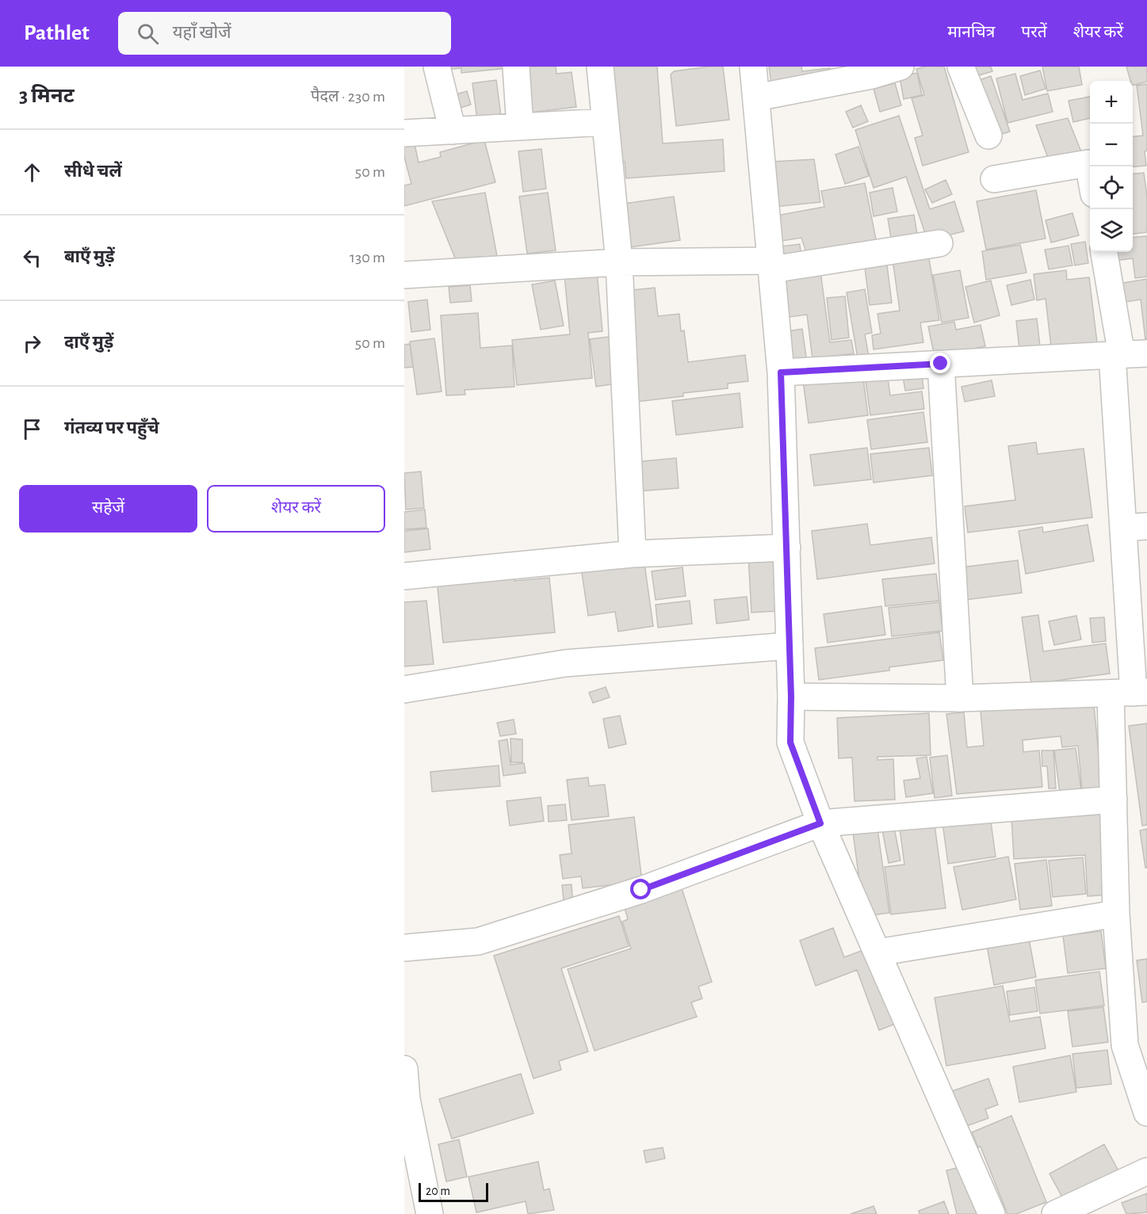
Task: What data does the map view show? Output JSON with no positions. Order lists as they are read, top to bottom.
{
  "scale_bar": "20 m",
  "page": {
    "header": "Pathlet",
    "search": "यहाँ खोजें",
    "nav": ["मानचित्र", "परतें", "शेयर करें"],
    "heading": ["3 मिनट", "पैदल · 230 m"],
    "map_buttons": ["+", "−"],
    "list": [
      ["सीधे चलें", "50 m"],
      ["बाएँ मुड़ें", "130 m"],
      ["दाएँ मुड़ें", "50 m"],
      "गंतव्य पर पहुँचे"
    ],
    "buttons": ["सहेजें", "शेयर करें"],
    "scale": "20 m"
  }
}
